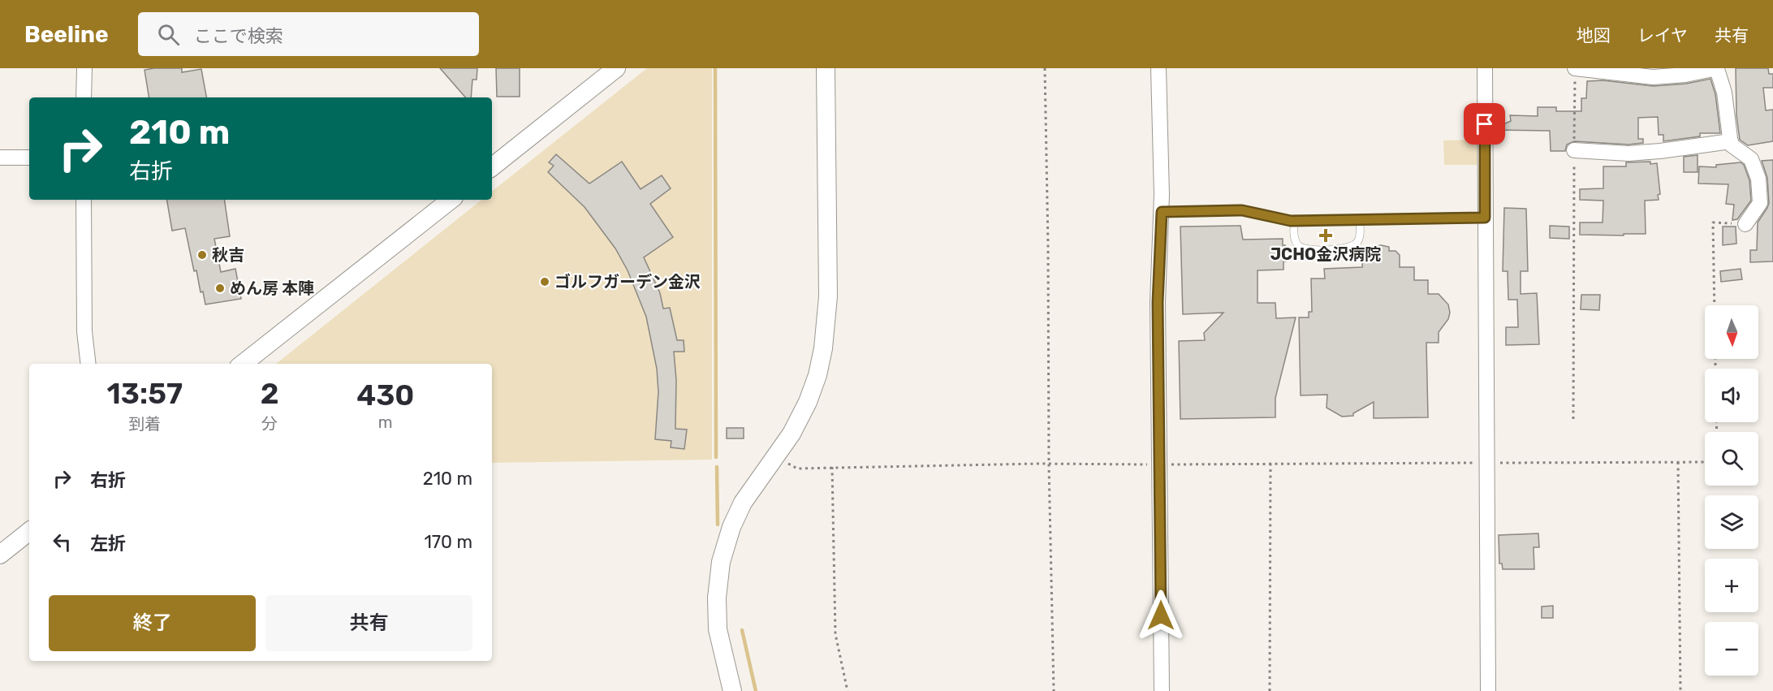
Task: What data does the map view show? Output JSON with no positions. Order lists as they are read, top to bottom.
{
  "places": {
    "health": ["JCHO金沢病院"],
    "other": ["秋吉", "ゴルフガーデン金沢", "めん房 本陣"]
  },
  "north": "bottom",
  "page": {
    "header": "Beeline",
    "search": "ここで検索",
    "nav": ["地図", "レイヤ", "共有"],
    "turn": ["210 m", "右折"],
    "map_buttons": ["+", "−"],
    "eta": [
      "13:57",
      "到着",
      "2",
      "分",
      "430",
      "m"
    ],
    "list": [
      {
        "name": "右折",
        "value": "210 m"
      },
      {
        "name": "左折",
        "value": "170 m"
      }
    ],
    "buttons": ["終了", "共有"]
  }
}
